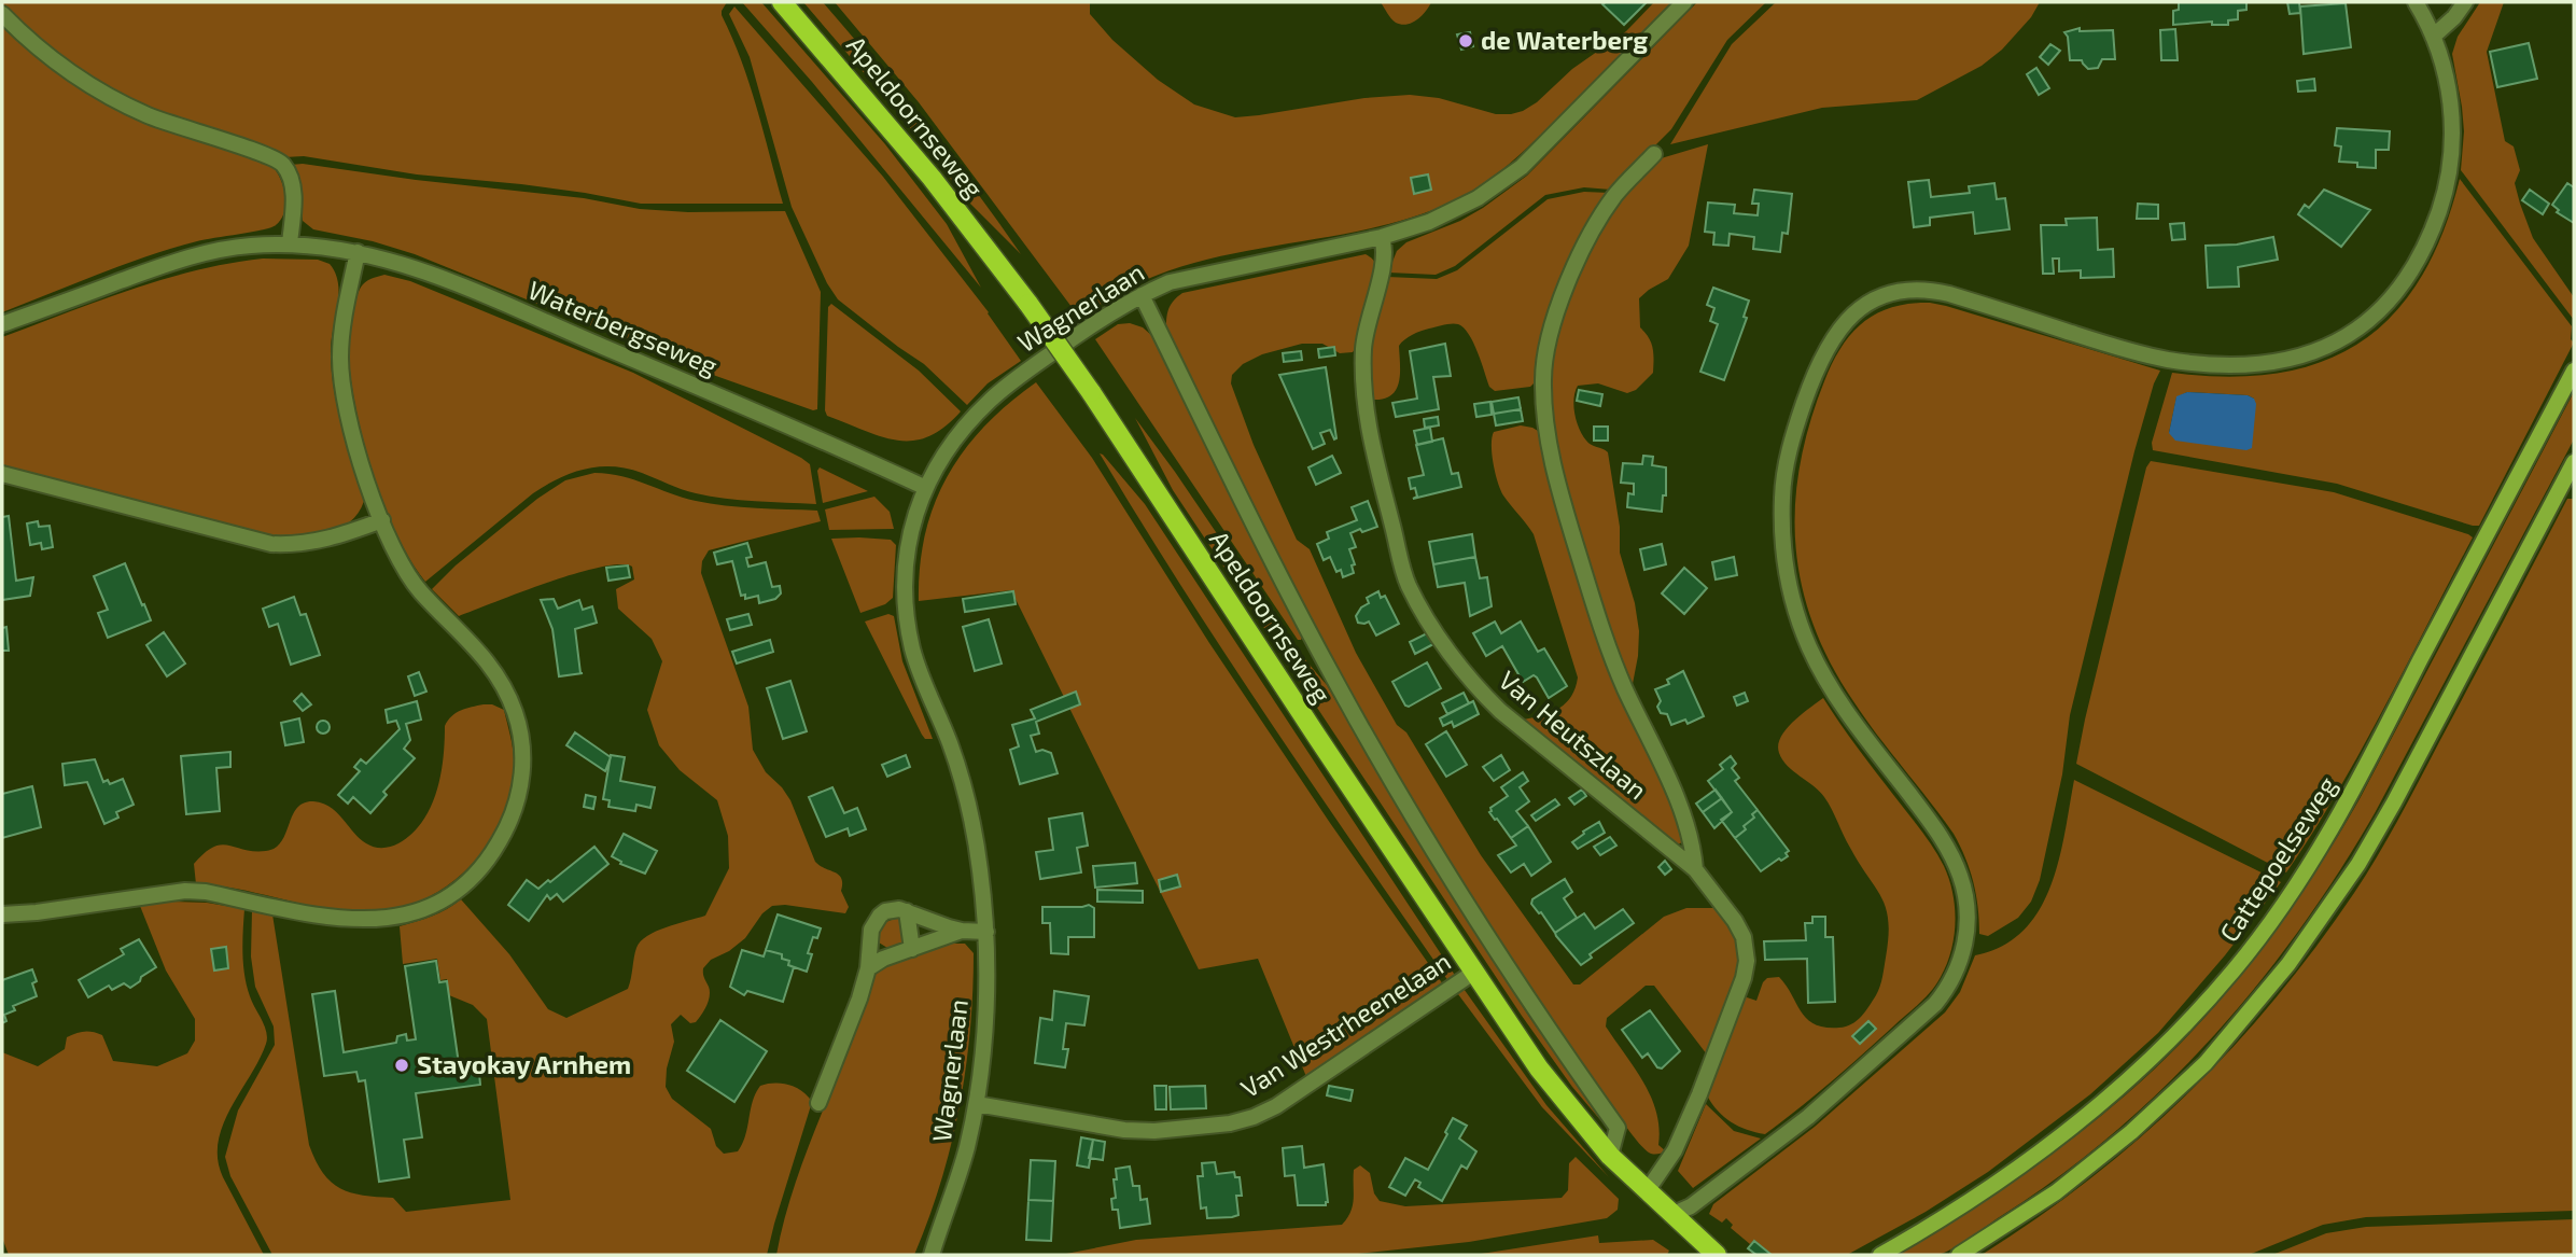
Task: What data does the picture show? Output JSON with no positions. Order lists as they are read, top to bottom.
{
  "streets": {
    "main road": ["Apeldoornseweg"],
    "street": [
      "Wagnerlaan",
      "Waterbergseweg",
      "Van Heutszlaan",
      "Cattepoelseweg",
      "Van Westrheenelaan"
    ]
  },
  "crossings": [
    ["Apeldoornseweg", "Wagnerlaan"],
    ["Apeldoornseweg", "Van Heutszlaan"],
    ["Apeldoornseweg", "Van Westrheenelaan"],
    ["Wagnerlaan", "Waterbergseweg"],
    ["Wagnerlaan", "Van Heutszlaan"],
    ["Wagnerlaan", "Van Westrheenelaan"]
  ],
  "places": ["de Waterberg", "Stayokay Arnhem"]
}
